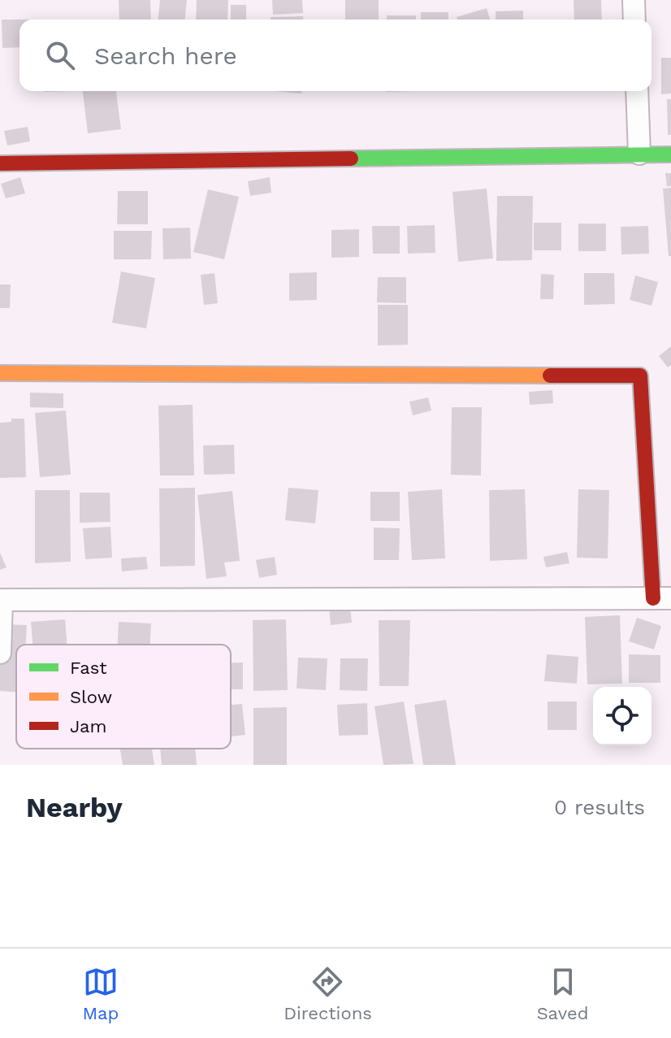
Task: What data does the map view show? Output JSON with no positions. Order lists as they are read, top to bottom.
{
  "legend": ["Fast", "Slow", "Jam"],
  "page": {
    "search": "Search here",
    "heading": ["Nearby", "0 results"],
    "nav": ["Map", "Directions", "Saved"]
  }
}
